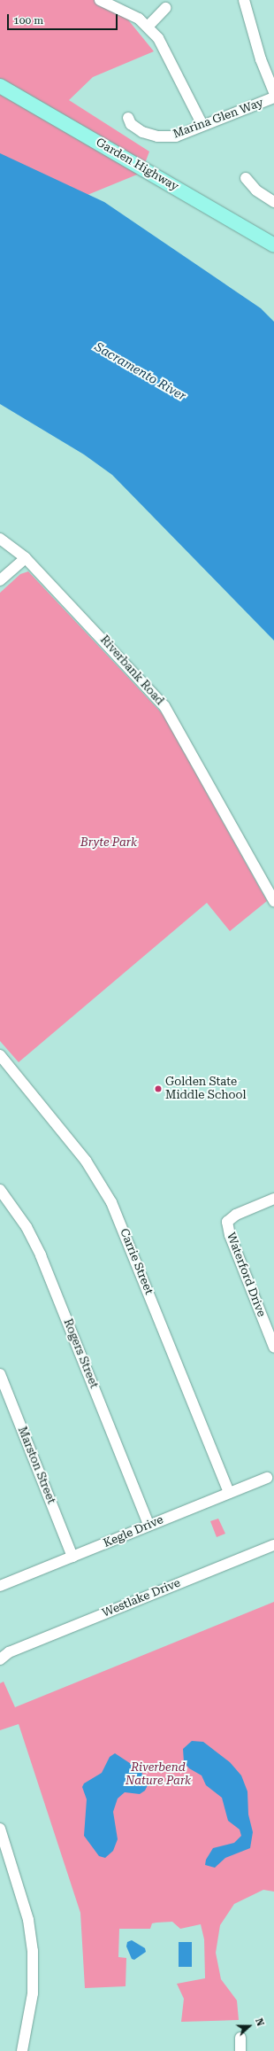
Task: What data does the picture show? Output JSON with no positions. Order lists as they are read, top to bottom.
{
  "streets": {
    "main road": ["Garden Highway"],
    "street": [
      "Marina Glen Way",
      "Riverbank Road",
      "Carrie Street",
      "Waterford Drive",
      "Rogers Street",
      "Marston Street",
      "Kegle Drive",
      "Westlake Drive"
    ]
  },
  "crossings": [
    ["Carrie Street", "Kegle Drive"],
    ["Rogers Street", "Kegle Drive"],
    ["Marston Street", "Kegle Drive"]
  ],
  "water": ["Sacramento River"],
  "parks": ["Bryte Park", "Riverbend Nature Park"],
  "places": ["Golden State Middle School"],
  "scale_bar": "100 m",
  "north": "right"
}
